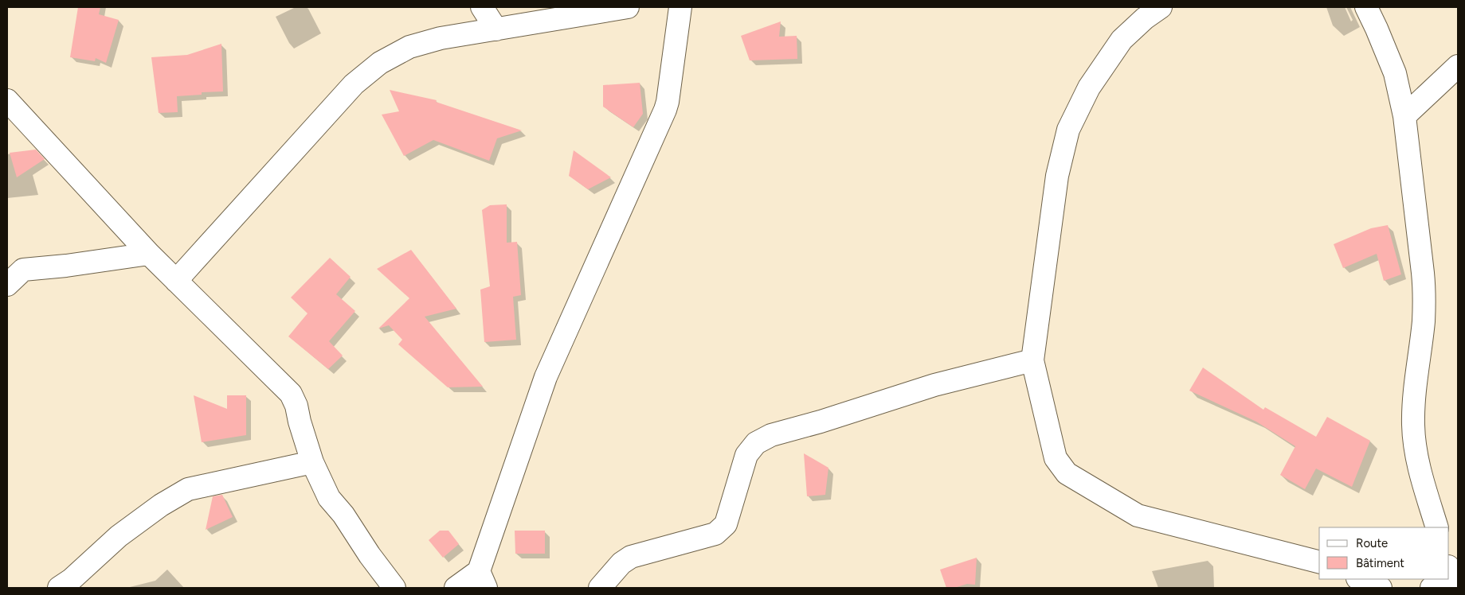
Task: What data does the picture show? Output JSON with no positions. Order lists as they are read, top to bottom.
{
  "legend": ["Route", "Bâtiment"]
}
